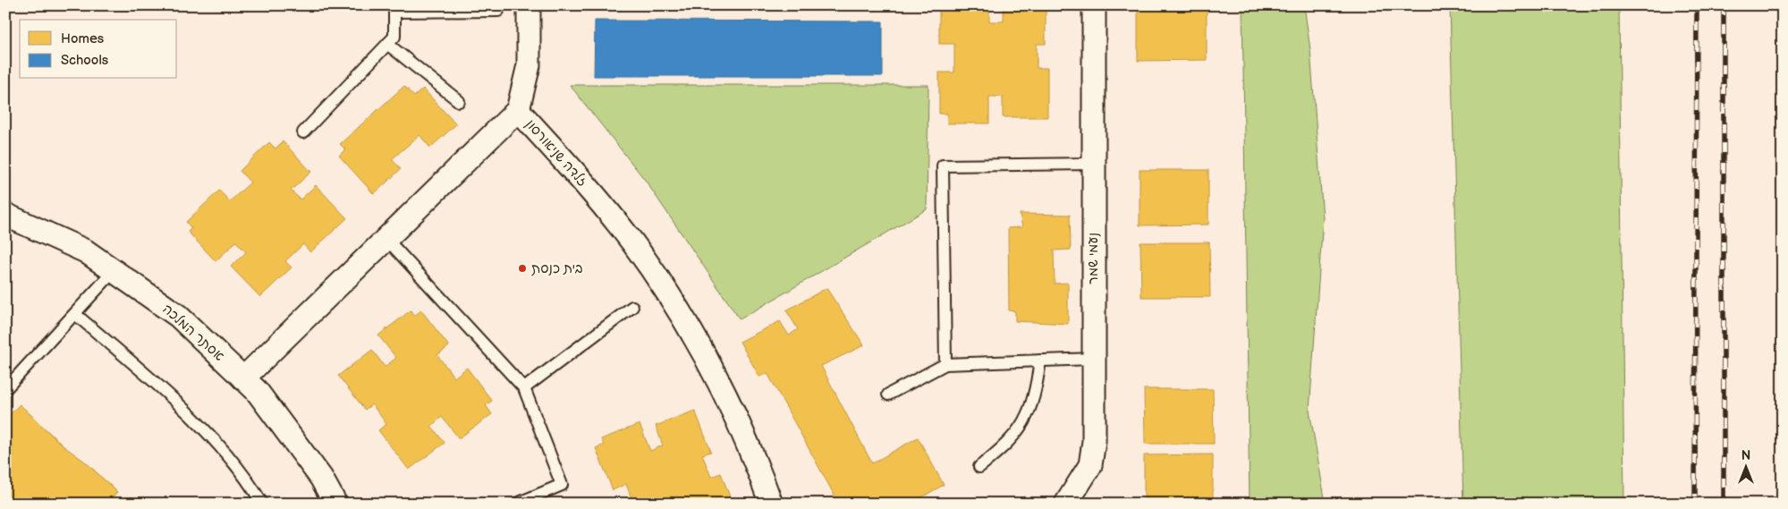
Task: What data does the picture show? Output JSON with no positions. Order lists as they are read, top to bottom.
{
  "streets": {
    "street": ["זלדה שניאורסון", "נעמי שמר", "אסתר המלכה"]
  },
  "crossings": [
    ["זלדה שניאורסון", "אסתר המלכה"]
  ],
  "places": ["בית כנסת"],
  "legend": ["Homes", "Schools"],
  "north": "top"
}
